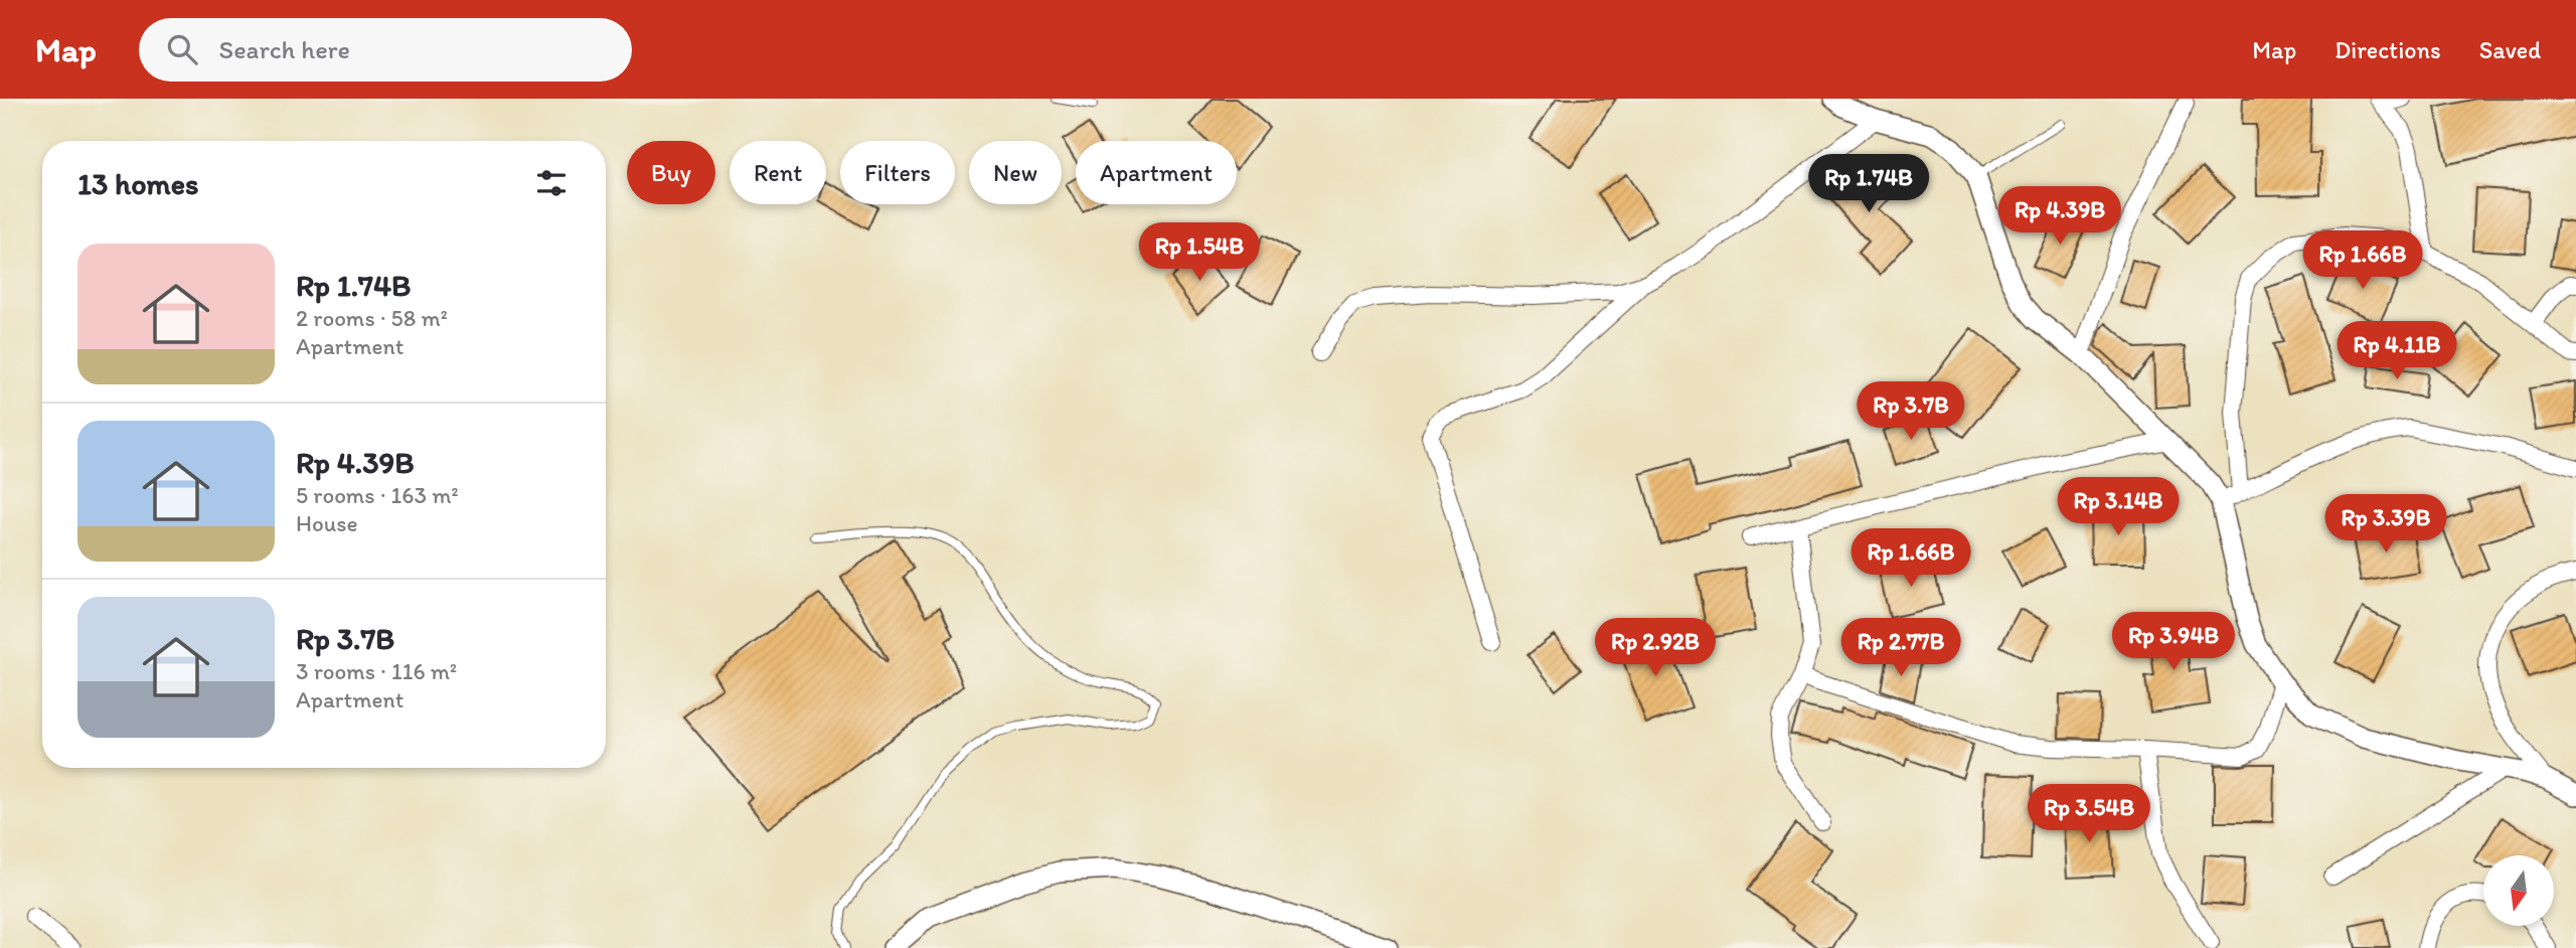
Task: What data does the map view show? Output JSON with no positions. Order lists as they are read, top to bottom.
{
  "north": "bottom",
  "page": {
    "header": "Map",
    "search": "Search here",
    "nav": ["Map", "Directions", "Saved"],
    "chip": [
      "Buy",
      "Rent",
      "Filters",
      "New",
      "Apartment"
    ],
    "heading": "13 homes",
    "price": [
      "Rp 1.74B",
      "Rp 4.39B",
      "Rp 1.54B",
      "Rp 1.66B",
      "Rp 4.11B",
      "Rp 3.7B",
      "Rp 3.14B",
      "Rp 3.39B",
      "Rp 1.66B",
      "Rp 3.94B",
      "Rp 2.92B",
      "Rp 2.77B",
      "Rp 3.54B"
    ],
    "list": [
      {
        "name": "Rp 1.74B",
        "note": "2 rooms · 58 m² · Apartment"
      },
      {
        "name": "Rp 4.39B",
        "note": "5 rooms · 163 m² · House"
      },
      {
        "name": "Rp 3.7B",
        "note": "3 rooms · 116 m² · Apartment"
      }
    ]
  }
}
